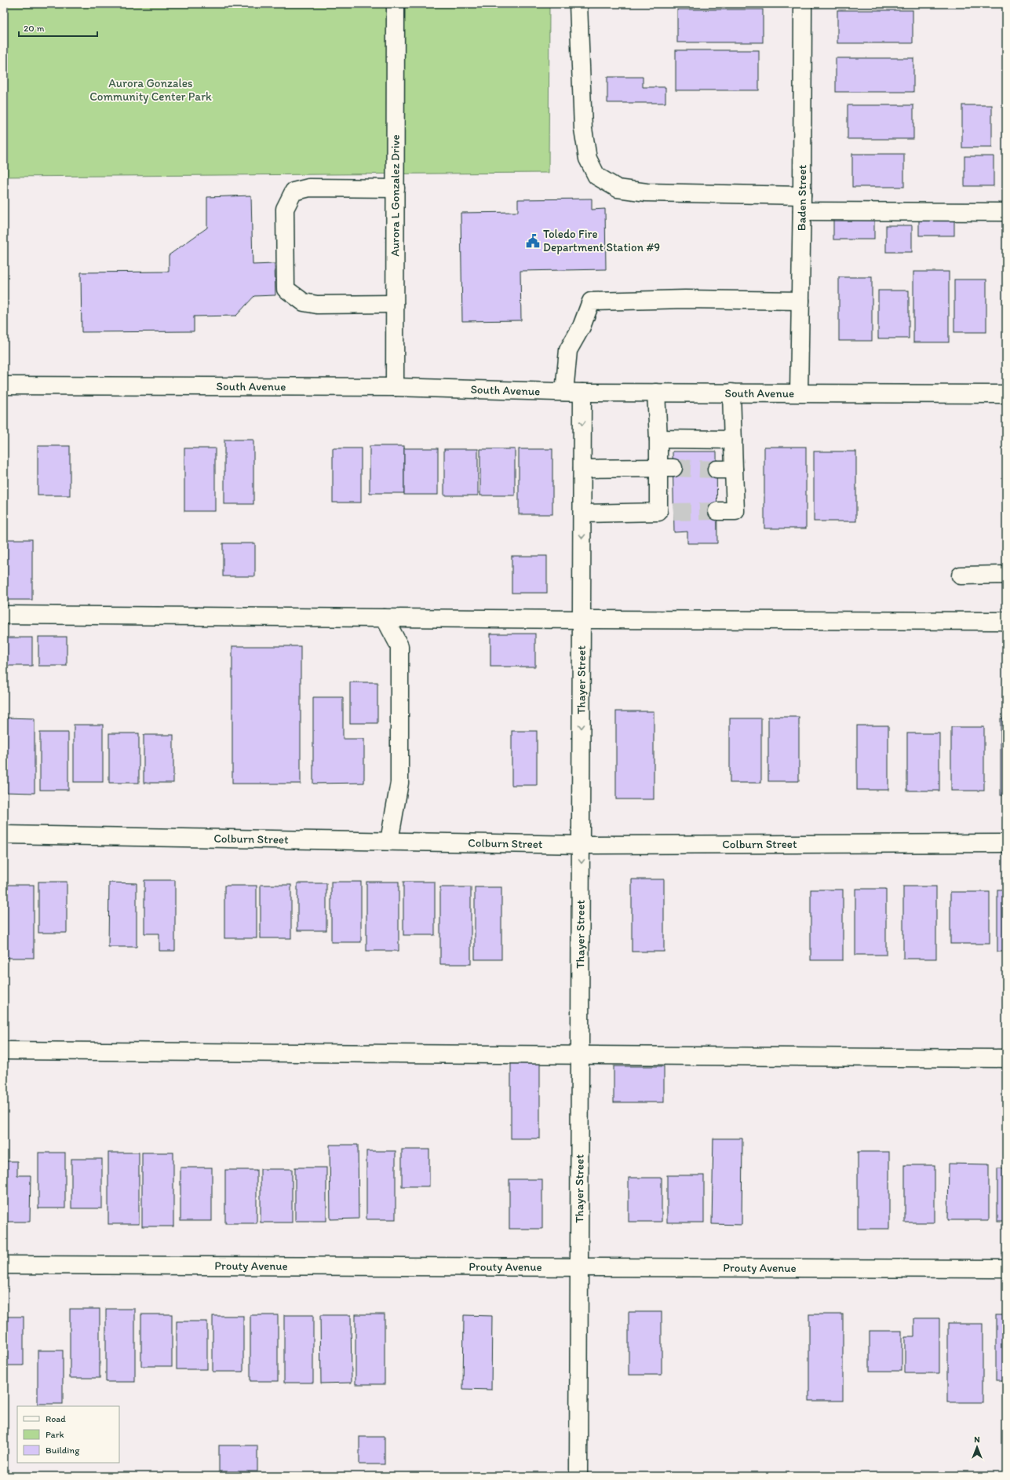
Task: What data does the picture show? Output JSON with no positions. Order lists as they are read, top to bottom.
{
  "streets": {
    "street": [
      "Aurora L Gonzalez Drive",
      "Baden Street",
      "South Avenue",
      "Thayer Street",
      "Colburn Street",
      "Prouty Avenue"
    ]
  },
  "crossings": [
    ["Aurora L Gonzalez Drive", "South Avenue"],
    ["Baden Street", "South Avenue"],
    ["South Avenue", "Thayer Street"],
    ["Thayer Street", "Colburn Street"],
    ["Thayer Street", "Prouty Avenue"]
  ],
  "one_way": ["Thayer Street"],
  "parks": ["Aurora Gonzales Community Center Park"],
  "places": {
    "public building": ["Toledo Fire Department Station #9"]
  },
  "legend": ["Road", "Park", "Building"],
  "scale_bar": "20 m",
  "north": "top"
}
